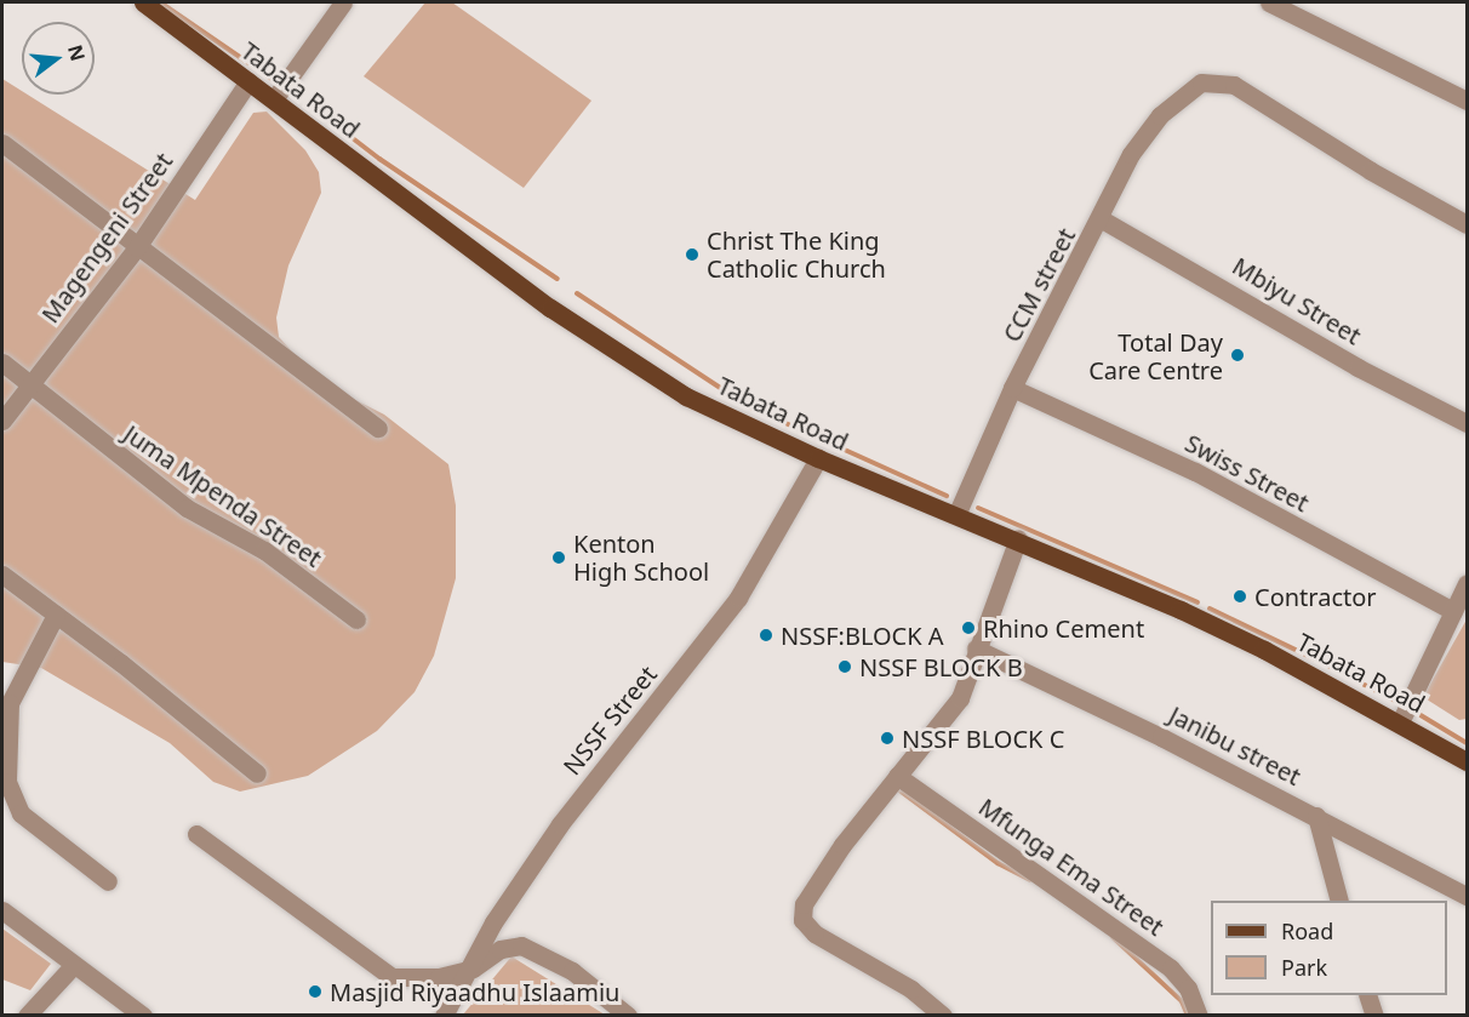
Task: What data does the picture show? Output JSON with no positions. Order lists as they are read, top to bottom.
{
  "streets": {
    "main road": ["Tabata Road"],
    "street": [
      "Magengeni Street",
      "CCM street",
      "Mbiyu Street",
      "Swiss Street",
      "Juma Mpenda Street",
      "NSSF Street",
      "Janibu street",
      "Mfunga Ema Street"
    ]
  },
  "crossings": [
    ["Tabata Road", "Magengeni Street"],
    ["Tabata Road", "CCM street"],
    ["Tabata Road", "NSSF Street"],
    ["Magengeni Street", "Juma Mpenda Street"],
    ["CCM street", "Mbiyu Street"],
    ["CCM street", "Swiss Street"]
  ],
  "places": [
    "Christ The King Catholic Church",
    "Total Day Care Centre",
    "Kenton High School",
    "Contractor",
    "Rhino Cement",
    "NSSF:BLOCK A",
    "NSSF BLOCK B",
    "NSSF BLOCK C",
    "Masjid Riyaadhu Islaamiu"
  ],
  "legend": ["Road", "Park"],
  "north": "right"
}
